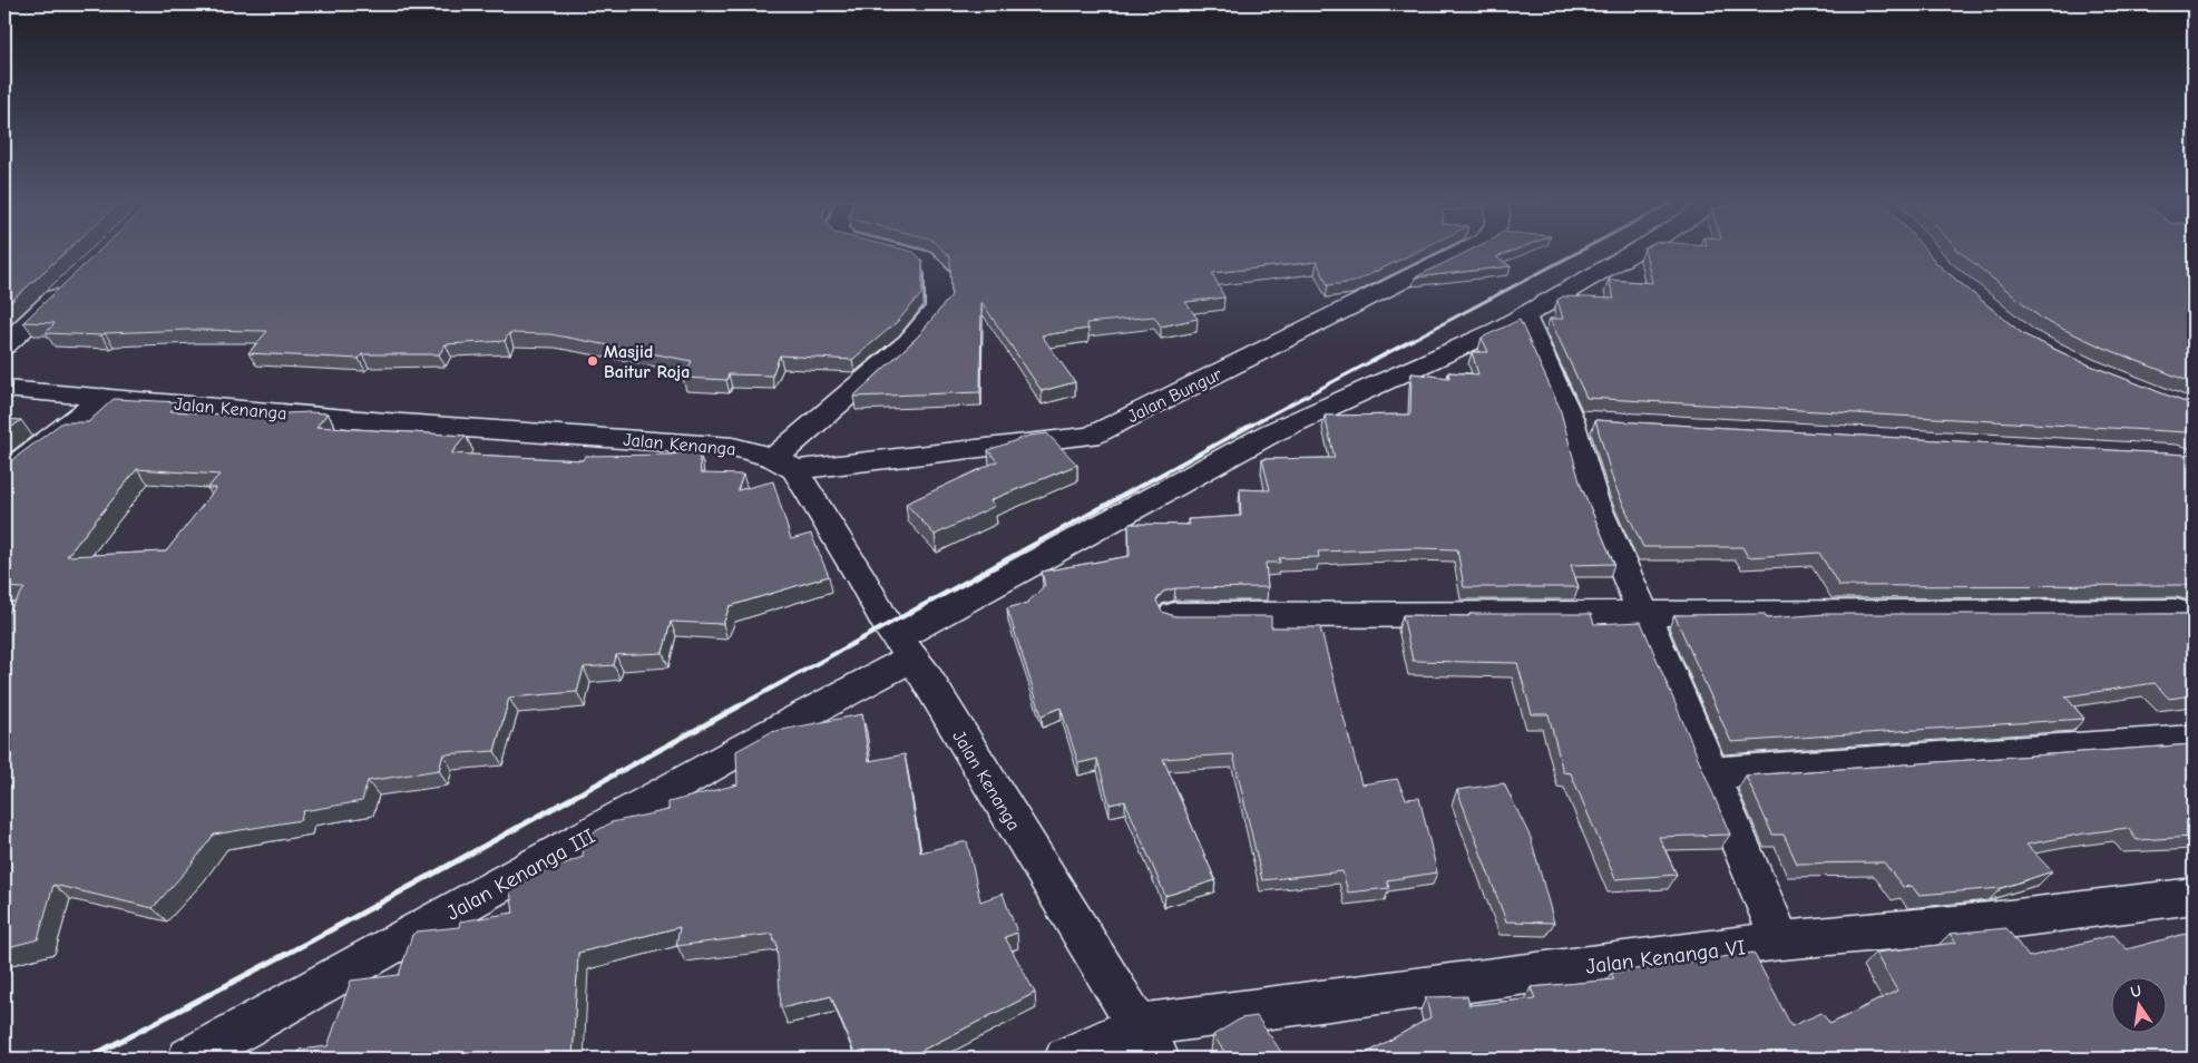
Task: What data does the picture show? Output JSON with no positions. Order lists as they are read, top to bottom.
{
  "streets": {
    "street": [
      "Jalan Bungur",
      "Jalan Kenanga",
      "Jalan Kenanga III",
      "Jalan Kenanga VI"
    ]
  },
  "crossings": [
    ["Jalan Bungur", "Jalan Kenanga"],
    ["Jalan Kenanga", "Jalan Kenanga III"],
    ["Jalan Kenanga", "Jalan Kenanga VI"]
  ],
  "places": ["Masjid Baitur Roja"],
  "north": "top"
}
